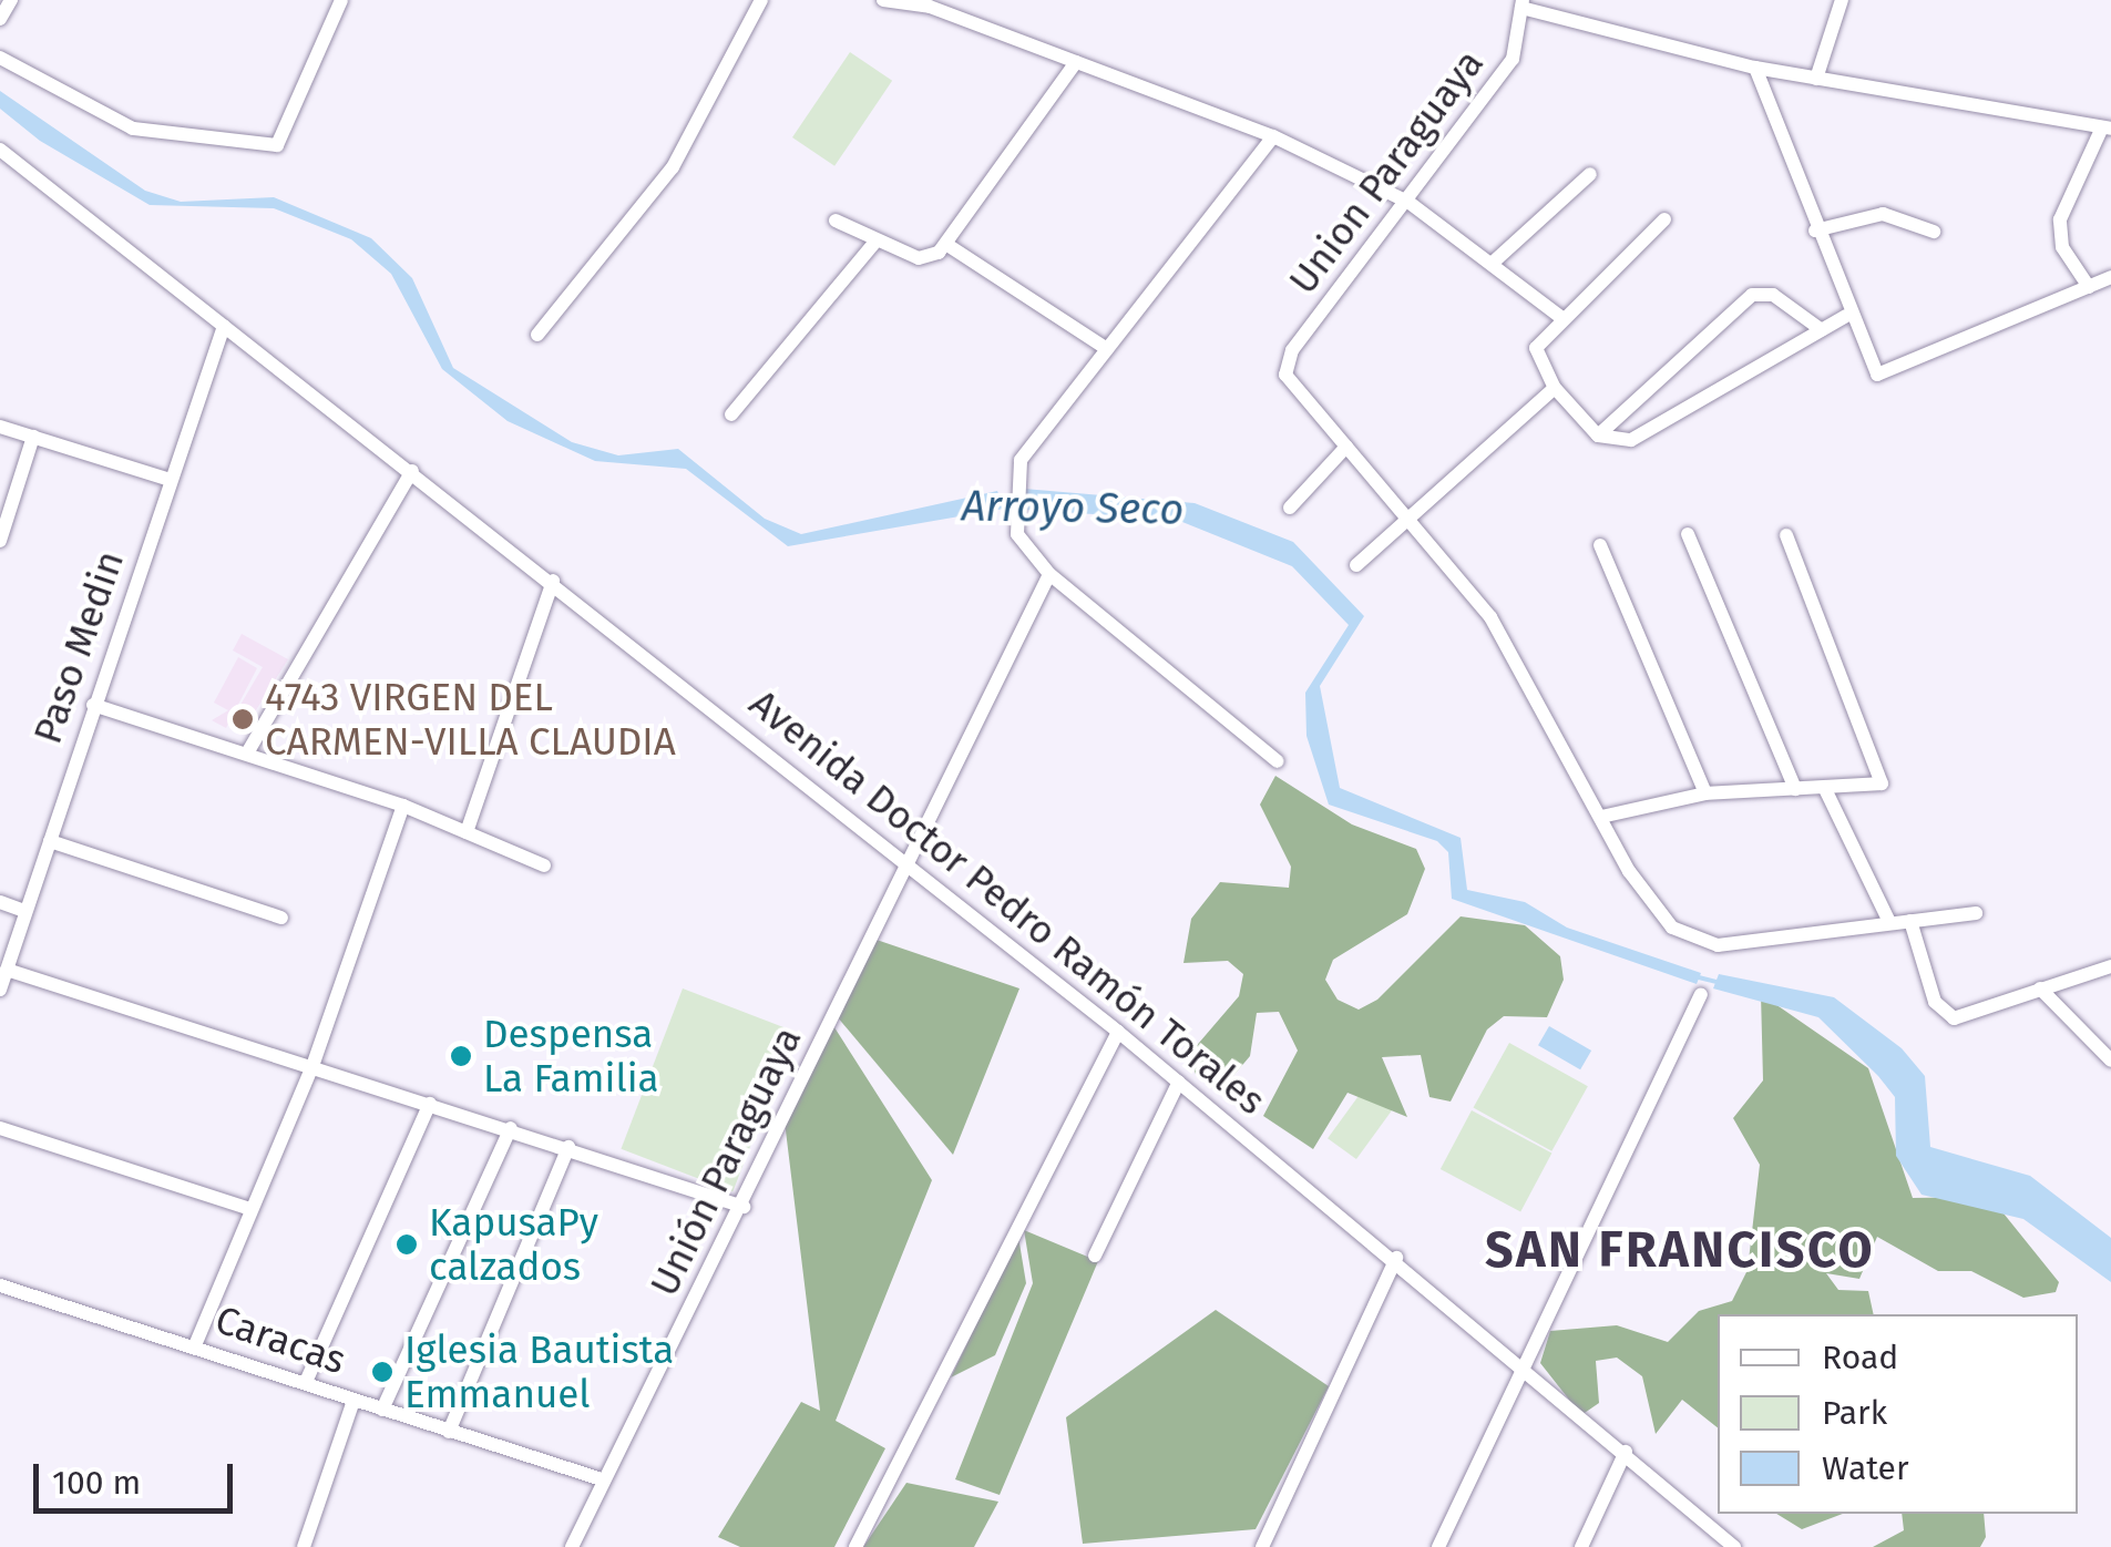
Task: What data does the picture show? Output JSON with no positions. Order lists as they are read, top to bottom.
{
  "streets": {
    "street": [
      "Union Paraguaya",
      "Paso Medin",
      "Avenida Doctor Pedro Ramón Torales",
      "Unión Paraguaya",
      "Caracas"
    ]
  },
  "crossings": [
    ["Paso Medin", "Avenida Doctor Pedro Ramón Torales"],
    ["Avenida Doctor Pedro Ramón Torales", "Unión Paraguaya"],
    ["Unión Paraguaya", "Caracas"]
  ],
  "districts": ["SAN FRANCISCO"],
  "water": ["Arroyo Seco"],
  "places": [
    "4743 VIRGEN DEL CARMEN-VILLA CLAUDIA",
    "Despensa La Familia",
    "KapusaPy calzados",
    "Iglesia Bautista Emmanuel"
  ],
  "legend": ["Road", "Park", "Water"],
  "scale_bar": "100 m"
}
